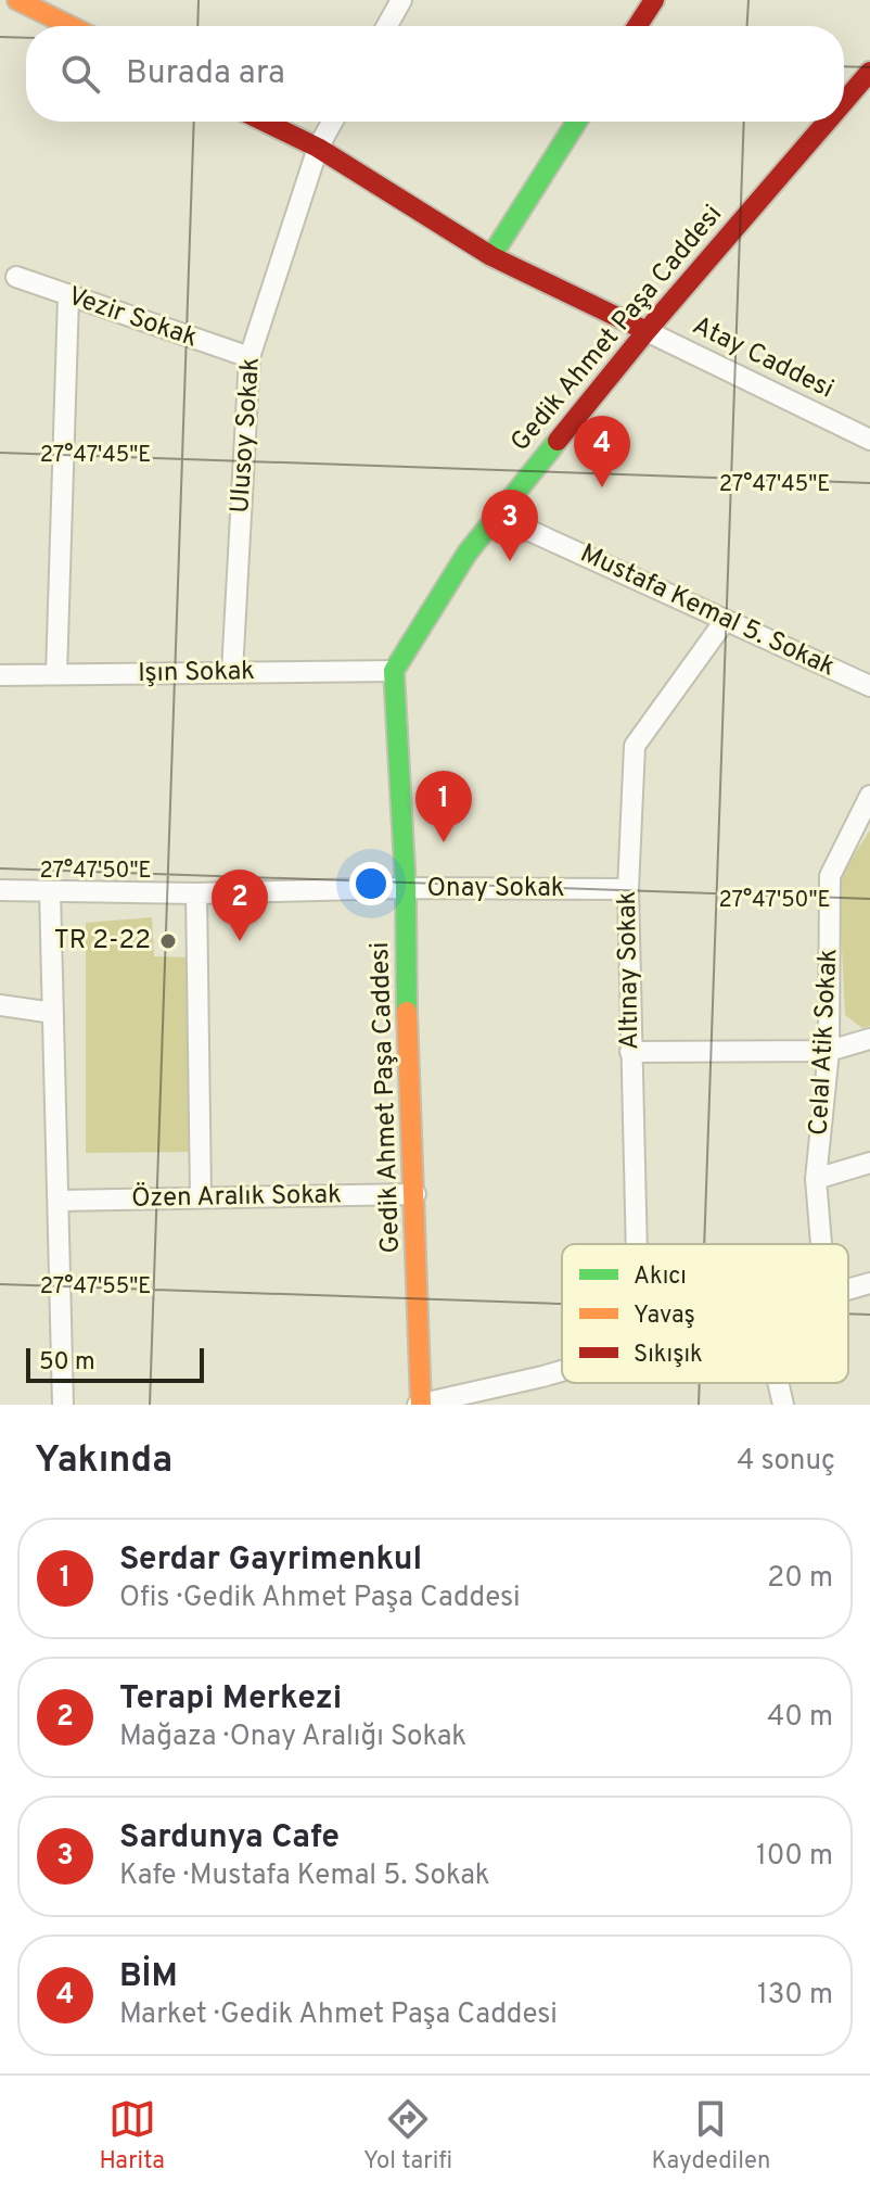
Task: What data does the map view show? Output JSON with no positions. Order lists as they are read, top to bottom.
{
  "streets": {
    "street": [
      "Vezir Sokak",
      "Gedik Ahmet Paşa Caddesi",
      "Atay Caddesi",
      "Ulusoy Sokak",
      "Mustafa Kemal 5. Sokak",
      "Işın Sokak",
      "Onay Sokak",
      "Altınay Sokak",
      "Celal Atik Sokak",
      "Özen Aralık Sokak"
    ]
  },
  "crossings": [
    ["Vezir Sokak", "Ulusoy Sokak"],
    ["Gedik Ahmet Paşa Caddesi", "Atay Caddesi"],
    ["Gedik Ahmet Paşa Caddesi", "Mustafa Kemal 5. Sokak"],
    ["Gedik Ahmet Paşa Caddesi", "Işın Sokak"],
    ["Gedik Ahmet Paşa Caddesi", "Onay Sokak"],
    ["Gedik Ahmet Paşa Caddesi", "Özen Aralık Sokak"],
    ["Atay Caddesi", "Ulusoy Sokak"],
    ["Ulusoy Sokak", "Işın Sokak"],
    ["Mustafa Kemal 5. Sokak", "Altınay Sokak"],
    ["Onay Sokak", "Altınay Sokak"]
  ],
  "places": ["TR 2-22"],
  "legend": ["Akıcı", "Yavaş", "Sıkışık"],
  "scale_bar": "50 m",
  "page": {
    "search": "Burada ara",
    "pins": [
      "4",
      "3",
      "1",
      "2"
    ],
    "scale": "50 m",
    "heading": ["Yakında", "4 sonuç"],
    "list": [
      {
        "mark": "1",
        "name": "Serdar Gayrimenkul",
        "note": "Ofis · Gedik Ahmet Paşa Caddesi",
        "value": "20 m"
      },
      {
        "mark": "2",
        "name": "Terapi Merkezi",
        "note": "Mağaza · Onay Aralığı Sokak",
        "value": "40 m"
      },
      {
        "mark": "3",
        "name": "Sardunya Cafe",
        "note": "Kafe · Mustafa Kemal 5. Sokak",
        "value": "100 m"
      },
      {
        "mark": "4",
        "name": "BİM",
        "note": "Market · Gedik Ahmet Paşa Caddesi",
        "value": "130 m"
      }
    ],
    "nav": ["Harita", "Yol tarifi", "Kaydedilen"]
  },
  "coordinates": ["27°47'45\"E", "27°47'50\"E", "27°47'55\"E"]
}
